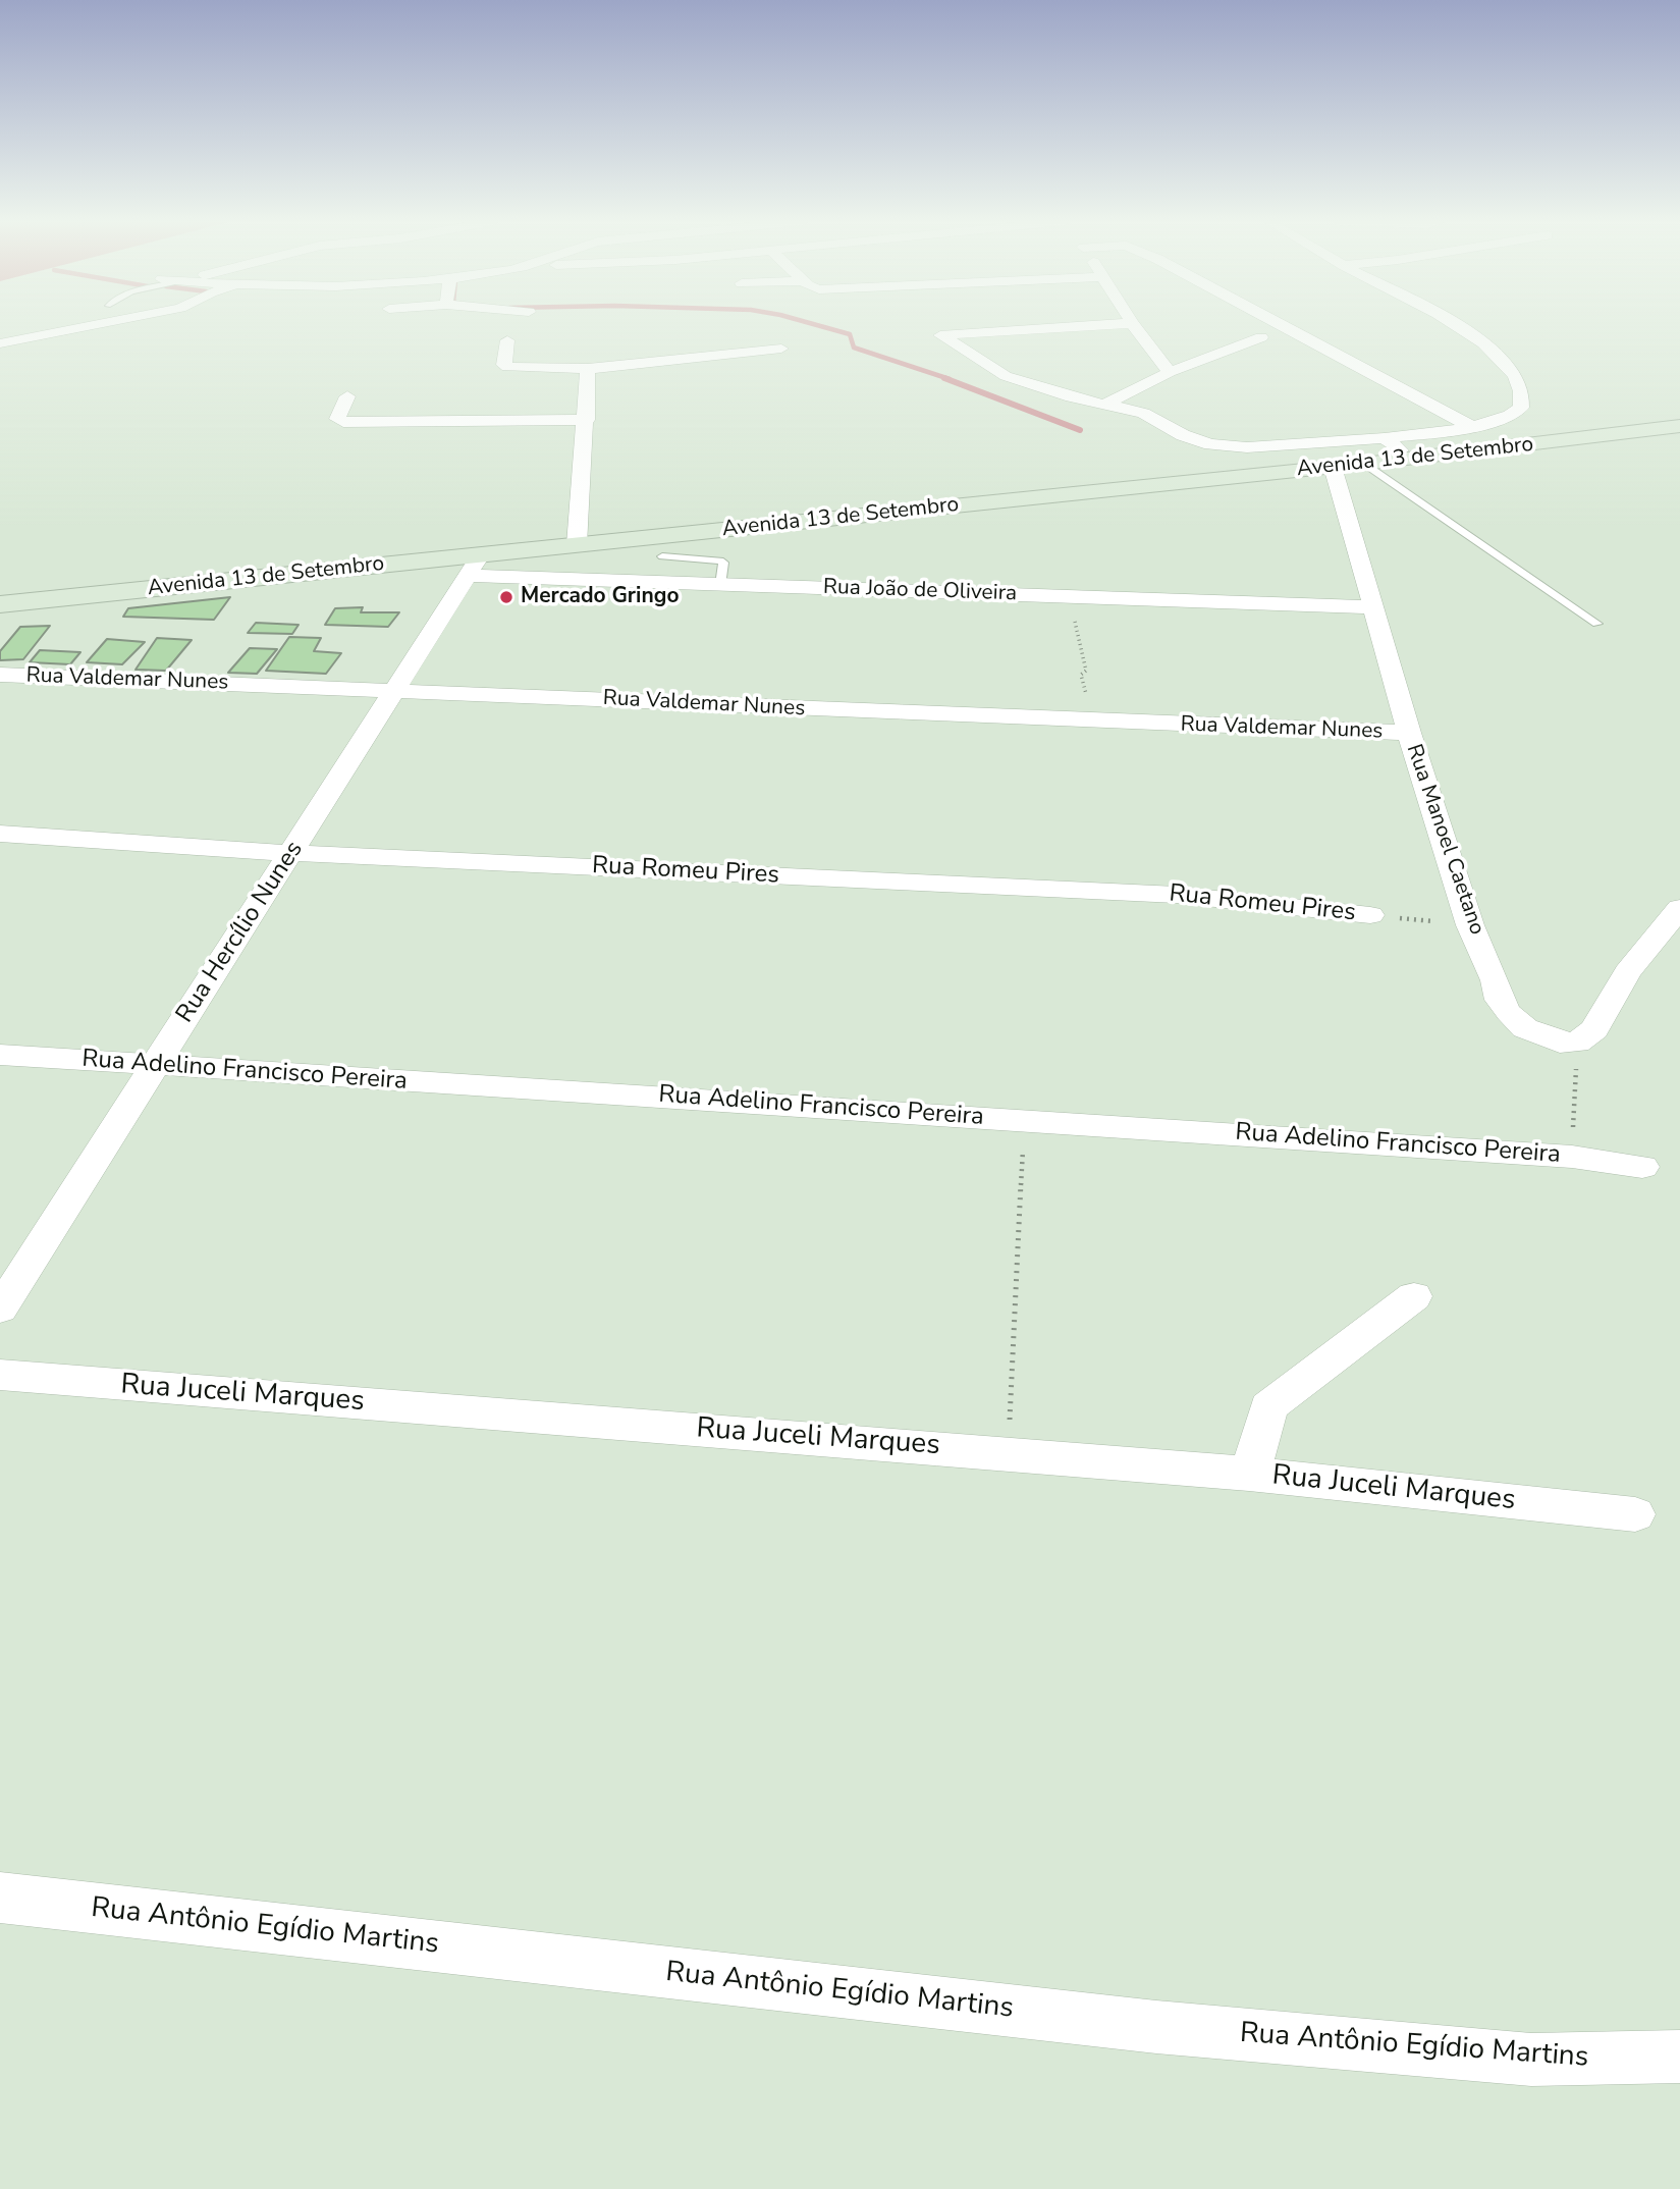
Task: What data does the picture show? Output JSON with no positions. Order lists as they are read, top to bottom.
{
  "streets": {
    "main road": ["Avenida 13 de Setembro"],
    "street": [
      "Rua João de Oliveira",
      "Rua Valdemar Nunes",
      "Rua Manoel Caetano",
      "Rua Romeu Pires",
      "Rua Hercílio Nunes",
      "Rua Adelino Francisco Pereira",
      "Rua Juceli Marques",
      "Rua Antônio Egídio Martins"
    ]
  },
  "crossings": [
    ["Avenida 13 de Setembro", "Rua João de Oliveira"],
    ["Avenida 13 de Setembro", "Rua Manoel Caetano"],
    ["Avenida 13 de Setembro", "Rua Hercílio Nunes"],
    ["Rua João de Oliveira", "Rua Manoel Caetano"],
    ["Rua João de Oliveira", "Rua Hercílio Nunes"],
    ["Rua Valdemar Nunes", "Rua Manoel Caetano"],
    ["Rua Valdemar Nunes", "Rua Hercílio Nunes"],
    ["Rua Romeu Pires", "Rua Hercílio Nunes"],
    ["Rua Hercílio Nunes", "Rua Adelino Francisco Pereira"]
  ],
  "places": ["Mercado Gringo"]
}
